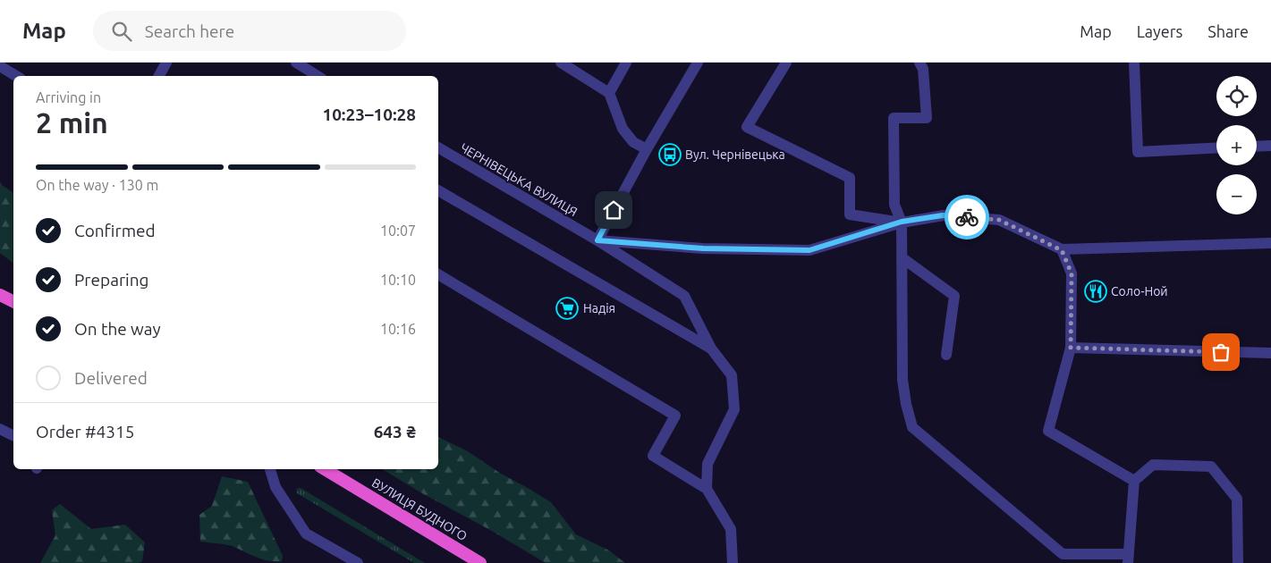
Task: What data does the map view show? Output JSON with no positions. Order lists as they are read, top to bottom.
{
  "streets": {
    "highway": ["ВУЛИЦЯ БУДНОГО"],
    "street": ["ЧЕРНІВЕЦЬКА ВУЛИЦЯ"]
  },
  "places": {
    "bus stop": ["Вул. Чернівецька"],
    "restaurant": ["Соло-Ной"],
    "supermarket": ["Надія"]
  },
  "page": {
    "header": "Map",
    "search": "Search here",
    "nav": ["Map", "Layers", "Share"],
    "map_buttons": ["+", "−"],
    "heading": ["2 min", "Arriving in", "10:23–10:28"],
    "panel": ["Order #4315", "643 ₴"],
    "bar": "On the way · 130 m",
    "list": [
      ["Confirmed", "10:07"],
      ["Preparing", "10:10"],
      ["On the way", "10:16"],
      "Delivered"
    ]
  }
}
